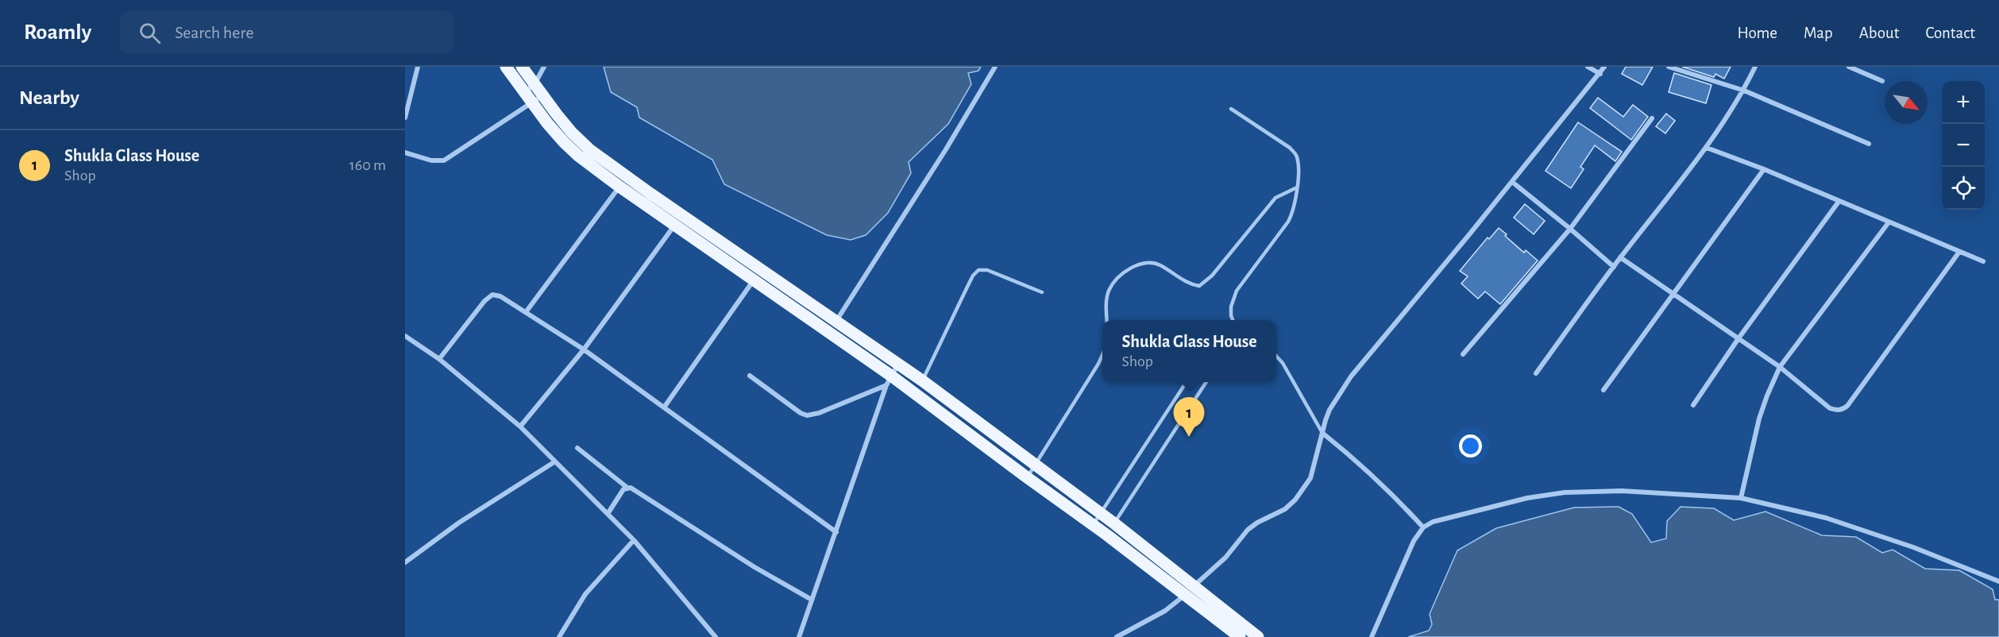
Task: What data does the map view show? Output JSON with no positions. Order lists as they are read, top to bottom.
{
  "north": "bottom right",
  "page": {
    "header": "Roamly",
    "search": "Search here",
    "nav": [
      "Home",
      "Map",
      "About",
      "Contact"
    ],
    "heading": "Nearby",
    "map_buttons": ["+", "−"],
    "list": [
      {
        "mark": "1",
        "name": "Shukla Glass House",
        "note": "Shop",
        "value": "160 m"
      }
    ],
    "popup": ["Shukla Glass House", "Shop"],
    "pins": "1"
  }
}
